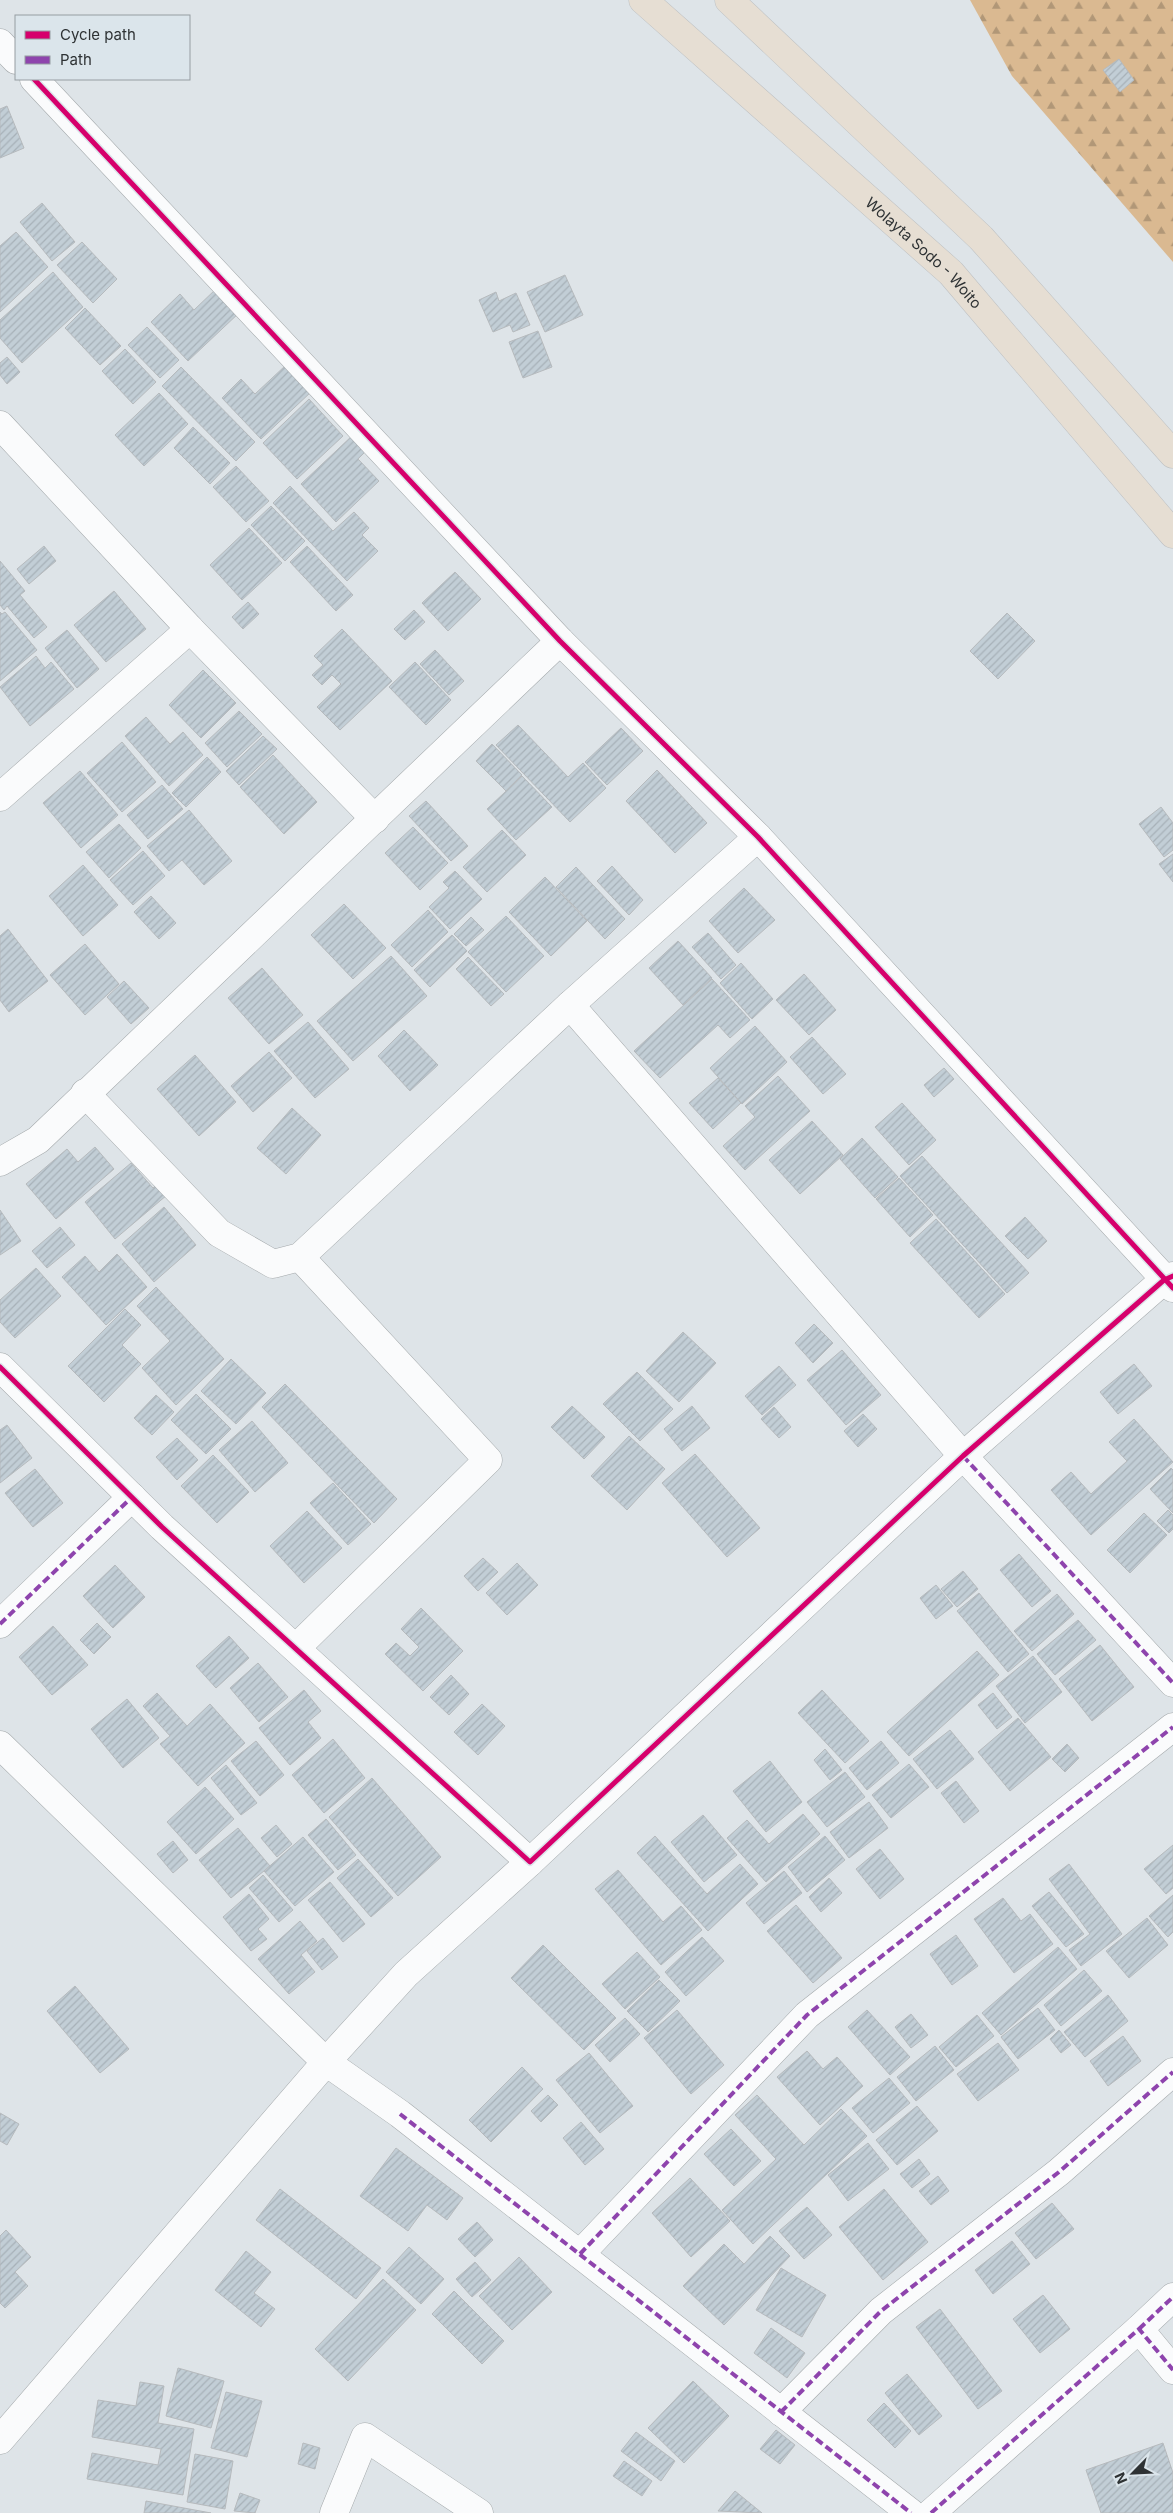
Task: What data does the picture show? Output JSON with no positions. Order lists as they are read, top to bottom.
{
  "streets": {
    "highway": ["Wolayta Sodo - Woito"]
  },
  "legend": ["Cycle path", "Path"],
  "north": "bottom left"
}
